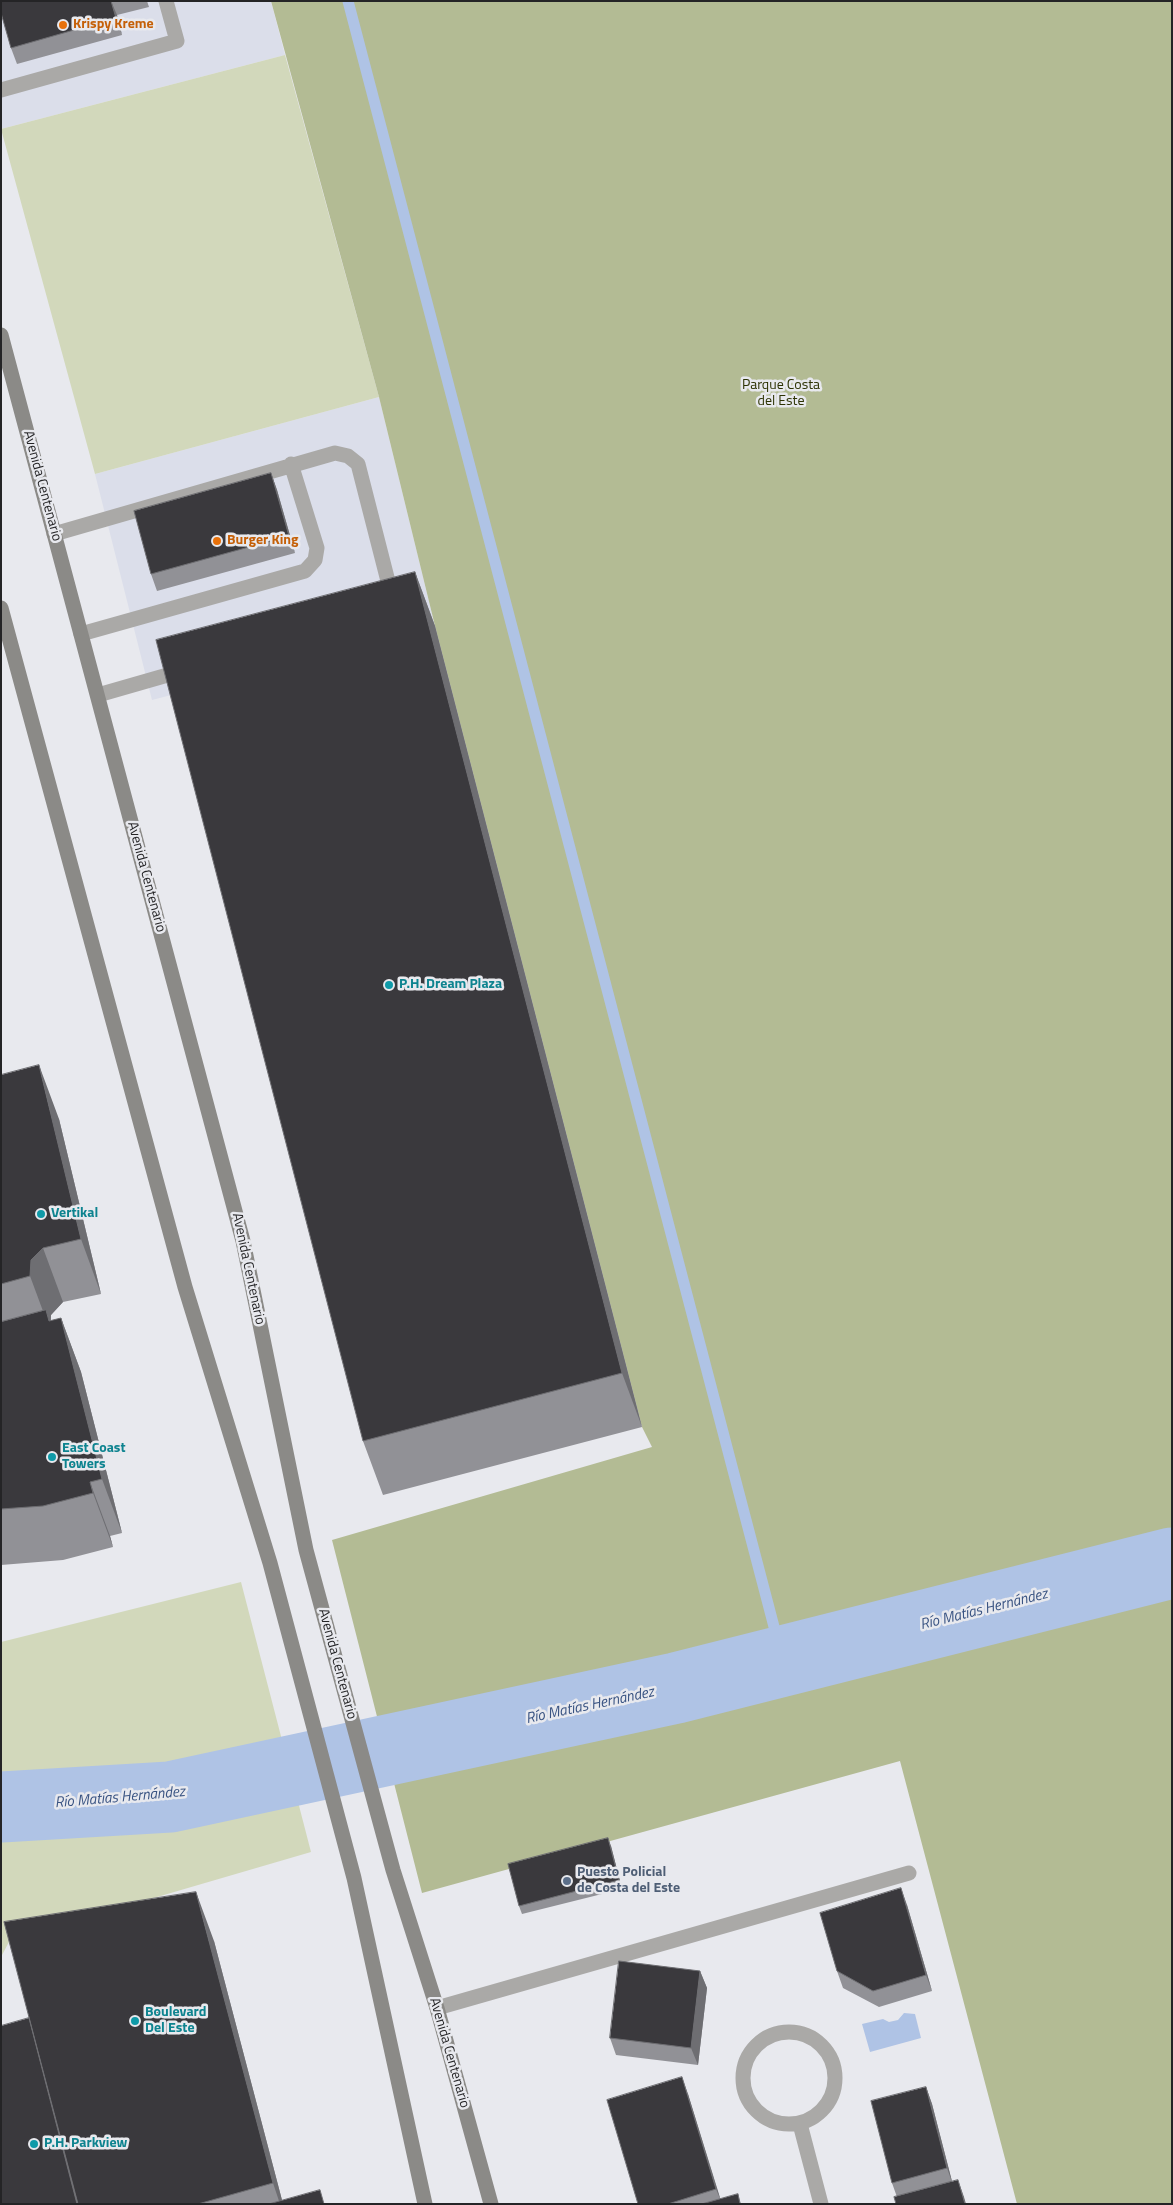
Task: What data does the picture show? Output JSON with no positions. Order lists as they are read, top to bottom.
{
  "streets": {
    "main road": ["Avenida Centenario"]
  },
  "water": ["Río Matías Hernández"],
  "parks": ["Parque Costa del Este"],
  "places": [
    "Krispy Kreme",
    "Burger King",
    "P.H. Dream Plaza",
    "Vertikal",
    "East Coast Towers",
    "Puesto Policial de Costa del Este",
    "Boulevard Del Este",
    "P.H. Parkview"
  ]
}
